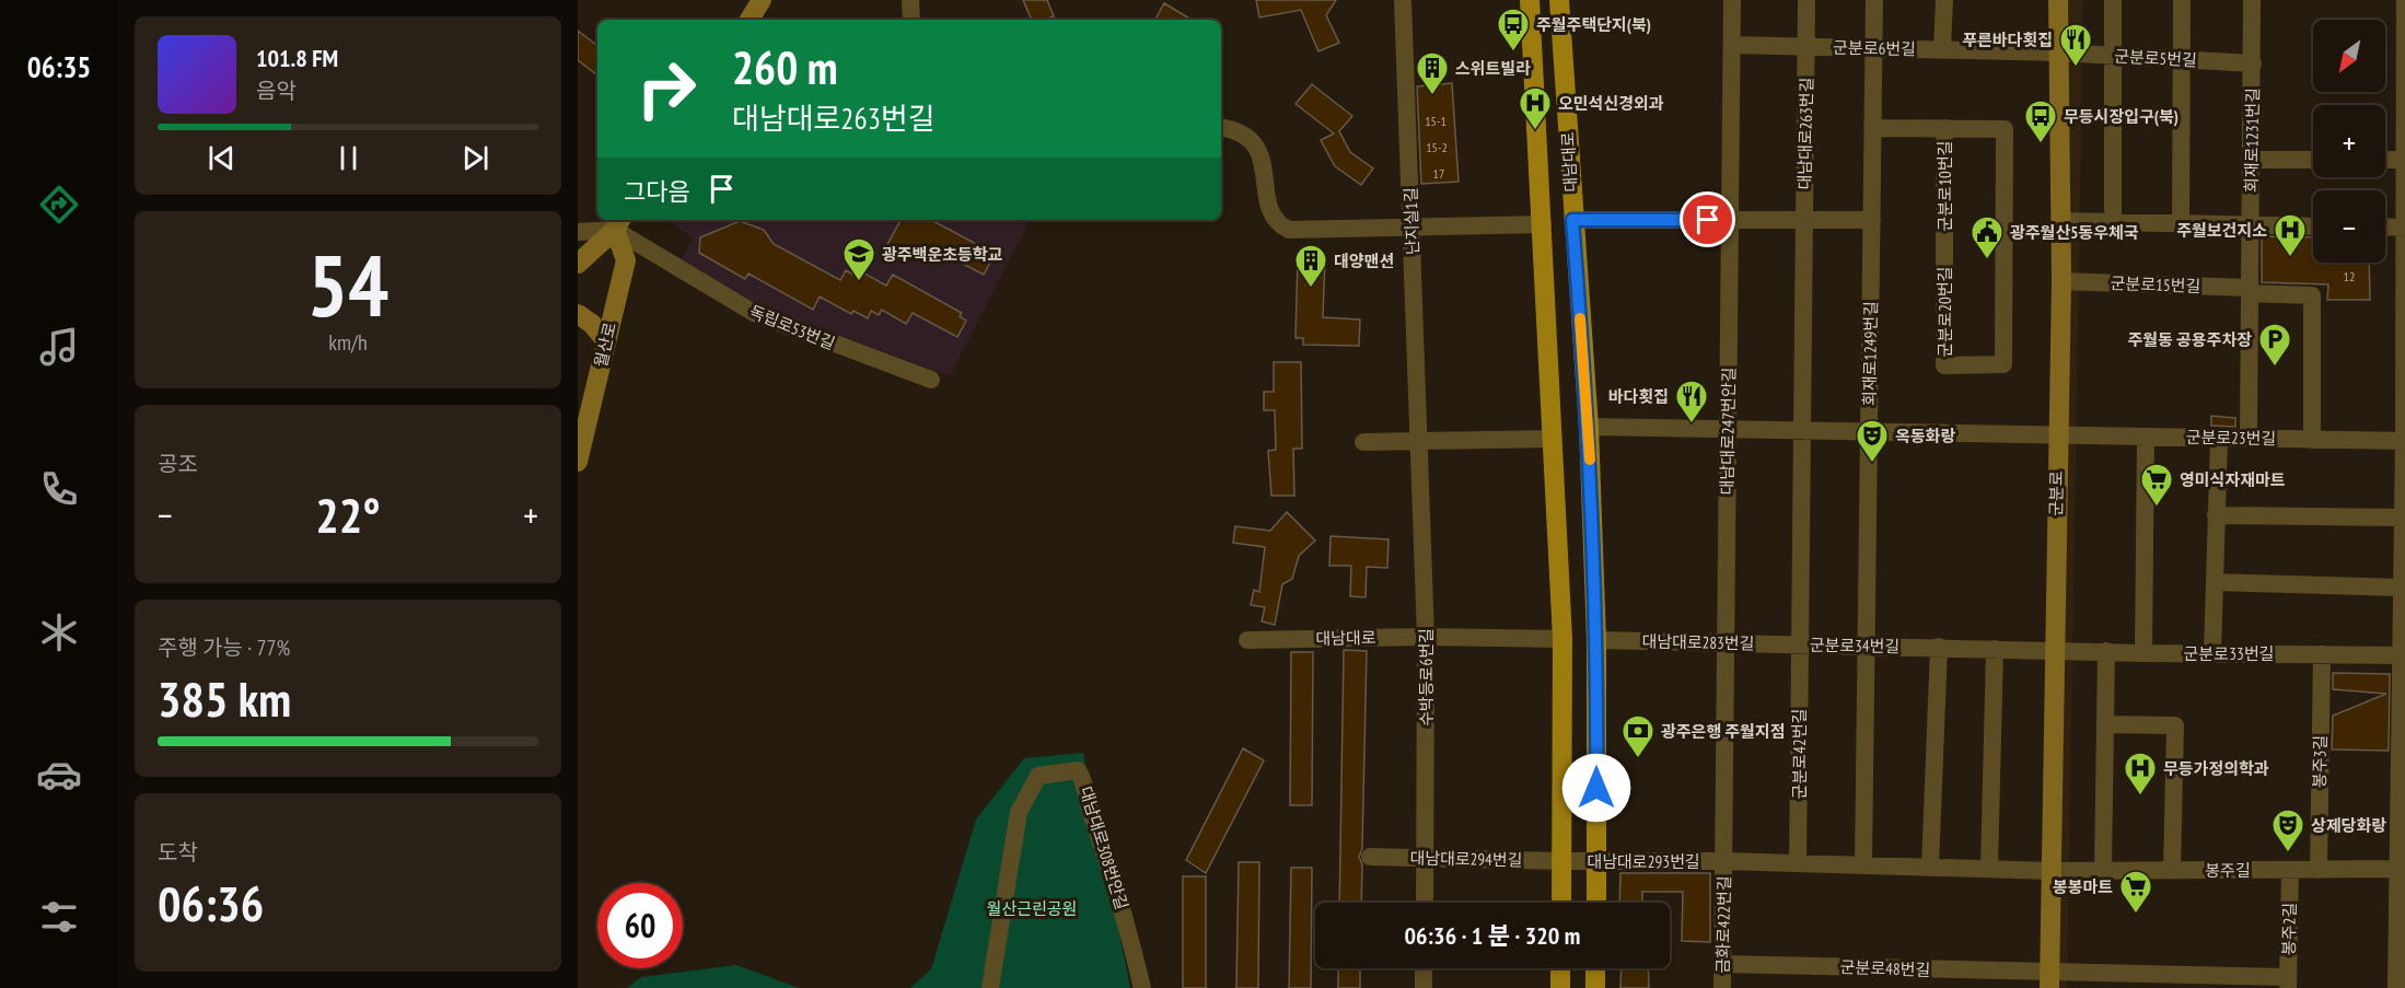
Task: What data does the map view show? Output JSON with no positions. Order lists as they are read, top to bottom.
{
  "streets": {
    "main road": ["대남대로"],
    "street": [
      "군분로6번길",
      "군분로5번길",
      "대남대로263번길",
      "회재로1231번길",
      "군분로10번길",
      "난지실1길",
      "군분로15번길",
      "군분로20번길",
      "독립로53번길",
      "월산로",
      "회재로1249번길",
      "대남대로247번안길",
      "군분로23번길",
      "군분로",
      "대남대로283번길",
      "군분로34번길",
      "군분로33번길",
      "수박등로6번길",
      "군분로42번길",
      "봉주3길",
      "대남대로308번안길",
      "대남대로294번길",
      "대남대로293번길",
      "봉주길",
      "금화로422번길",
      "봉주2길",
      "군분로48번길"
    ]
  },
  "crossings": [
    ["군분로6번길", "군분로5번길"],
    ["군분로6번길", "대남대로263번길"],
    ["군분로6번길", "회재로1249번길"],
    ["군분로6번길", "대남대로247번안길"],
    ["군분로6번길", "군분로"],
    ["군분로5번길", "회재로1231번길"],
    ["군분로5번길", "군분로"],
    ["대남대로263번길", "군분로23번길"],
    ["대남대로263번길", "군분로34번길"],
    ["회재로1231번길", "군분로15번길"],
    ["회재로1231번길", "군분로23번길"],
    ["대남대로", "군분로23번길"],
    ["대남대로", "대남대로283번길"],
    ["대남대로", "수박등로6번길"],
    ["대남대로", "대남대로294번길"],
    ["대남대로", "대남대로293번길"],
    ["군분로10번길", "군분로20번길"],
    ["군분로10번길", "회재로1249번길"],
    ["난지실1길", "수박등로6번길"],
    ["군분로15번길", "군분로23번길"],
    ["군분로15번길", "군분로"],
    ["독립로53번길", "월산로"],
    ["회재로1249번길", "군분로23번길"],
    ["회재로1249번길", "군분로34번길"],
    ["대남대로247번안길", "군분로23번길"],
    ["대남대로247번안길", "대남대로283번길"],
    ["대남대로247번안길", "대남대로293번길"],
    ["대남대로247번안길", "금화로422번길"],
    ["군분로23번길", "군분로"],
    ["군분로23번길", "군분로34번길"],
    ["군분로", "군분로34번길"],
    ["군분로", "군분로33번길"],
    ["군분로", "봉주길"],
    ["군분로", "군분로48번길"],
    ["대남대로283번길", "군분로34번길"],
    ["대남대로283번길", "군분로42번길"],
    ["군분로34번길", "군분로33번길"],
    ["군분로34번길", "군분로42번길"],
    ["군분로33번길", "봉주3길"],
    ["수박등로6번길", "대남대로294번길"],
    ["봉주3길", "봉주길"],
    ["대남대로294번길", "대남대로293번길"],
    ["대남대로293번길", "금화로422번길"],
    ["봉주길", "봉주2길"],
    ["금화로422번길", "군분로48번길"],
    ["봉주2길", "군분로48번길"]
  ],
  "parks": ["월산근린공원"],
  "places": {
    "bus stop": ["주월주택단지(북)", "무등시장입구(북)"],
    "restaurant": ["푸른바다횟집", "바다횟집"],
    "building": ["스위트빌라", "대양맨션"],
    "hospital": ["오민석신경외과", "주월보건지소", "무등가정의학과"],
    "public building": ["광주월산5동우체국"],
    "school or university": ["광주백운초등학교"],
    "parking": ["주월동 공용주차장"],
    "theatre": ["옥동화랑", "상제당화랑"],
    "supermarket": ["영미식자재마트", "봉봉마트"],
    "bank": ["광주은행 주월지점"]
  },
  "house_numbers": [
    "15-1",
    "15-2",
    "17",
    "12"
  ],
  "north": "bottom left",
  "page": {
    "tabs": "06:35",
    "map_buttons": ["+", "−"],
    "turn": ["260 m", "대남대로263번길"],
    "song": ["101.8 FM", "음악"],
    "then": "그다음",
    "tile": [
      ["54", "km/h"],
      "공조",
      ["주행 가능 · 77%", "385 km"],
      ["도착", "06:36"]
    ],
    "heat": ["−", "22°", "+"],
    "limit": "60",
    "trip": "06:36 · 1 분 · 320 m"
  }
}
